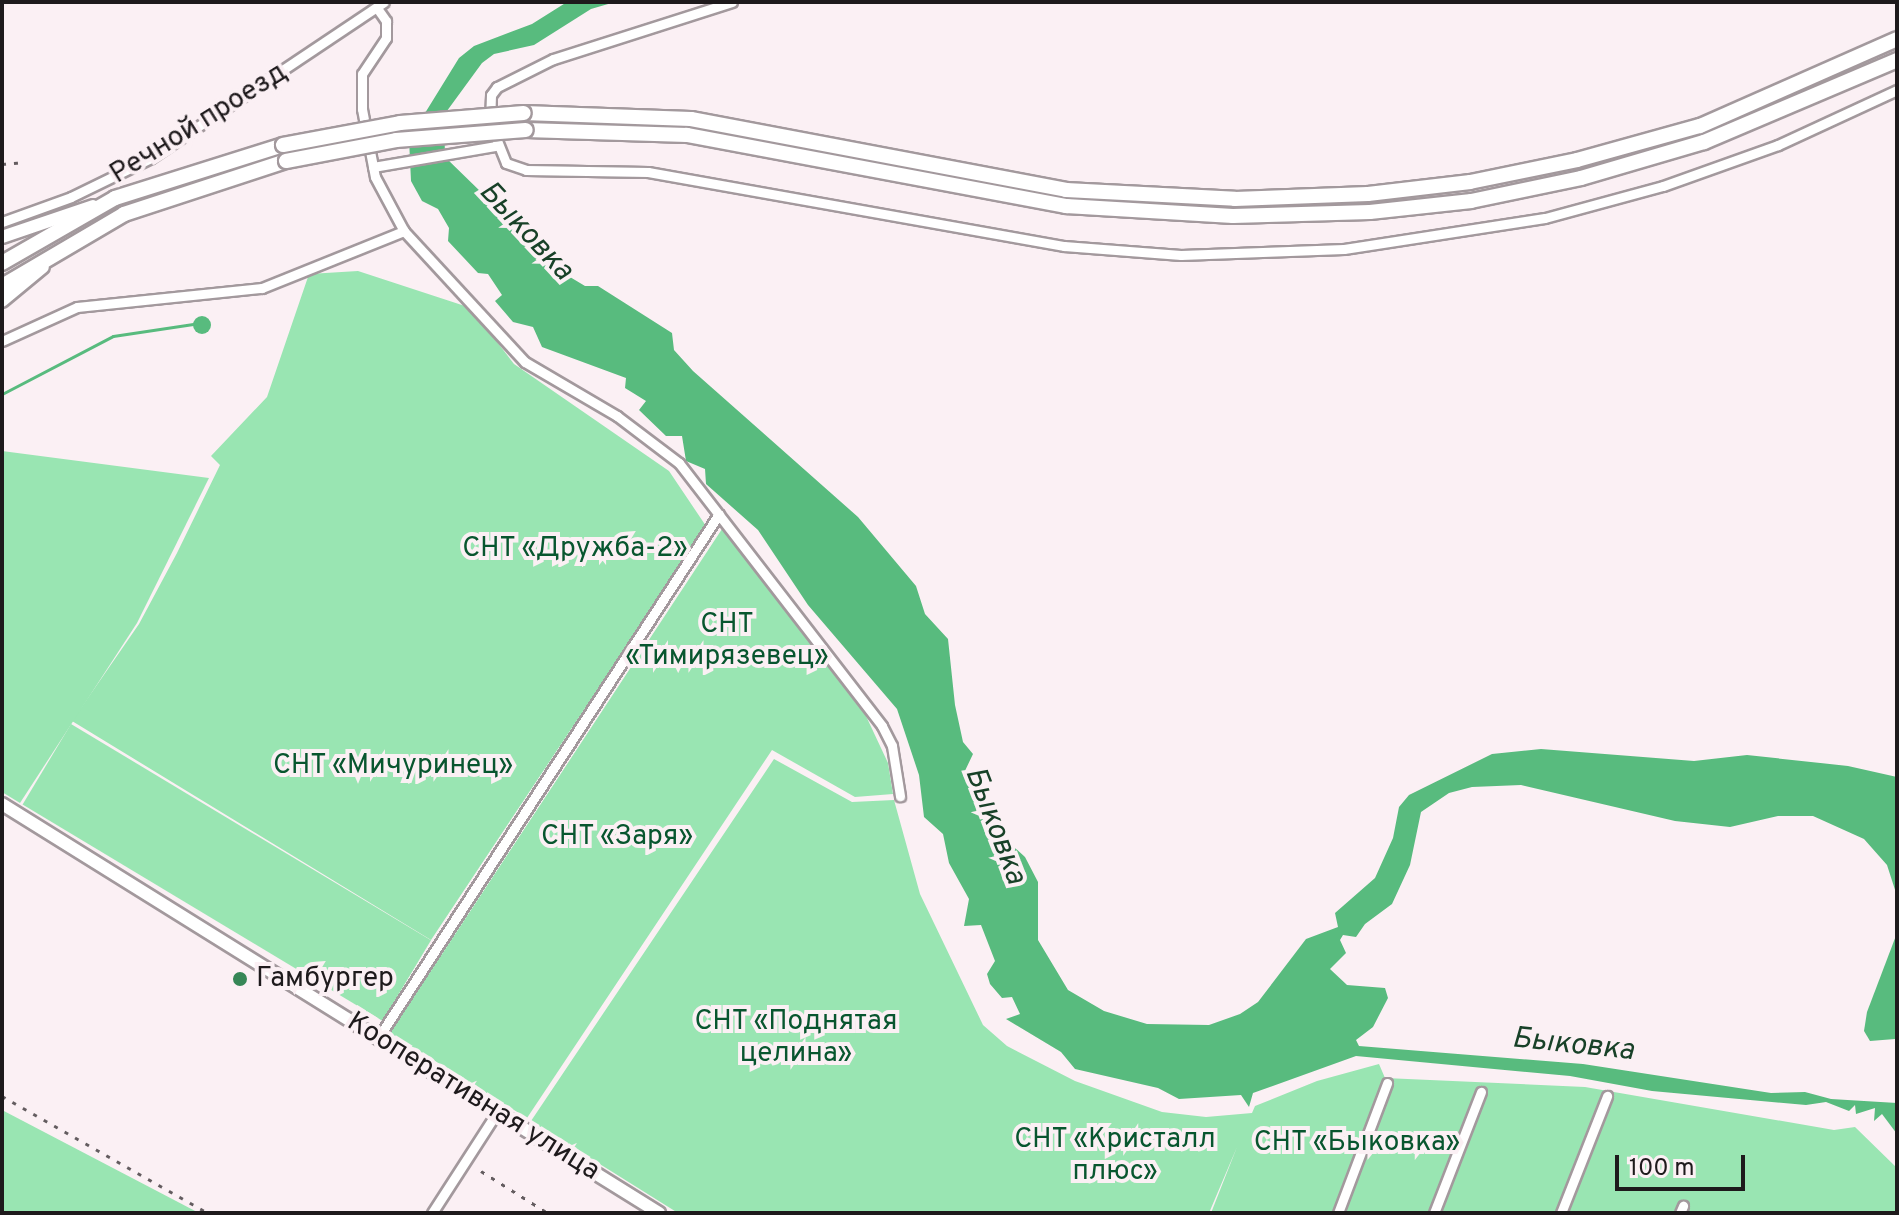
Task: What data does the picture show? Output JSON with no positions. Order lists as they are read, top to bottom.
{
  "streets": {
    "main road": ["Кооперативная улица"],
    "street": ["Речной проезд"]
  },
  "water": ["Быковка"],
  "parks": [
    "СНТ «Дружба-2»",
    "СНТ «Тимирязевец»",
    "СНТ «Мичуринец»",
    "СНТ «Заря»",
    "СНТ «Поднятая целина»",
    "СНТ «Кристалл плюс»",
    "СНТ «Быковка»"
  ],
  "places": ["Гамбургер"],
  "scale_bar": "100 m"
}
